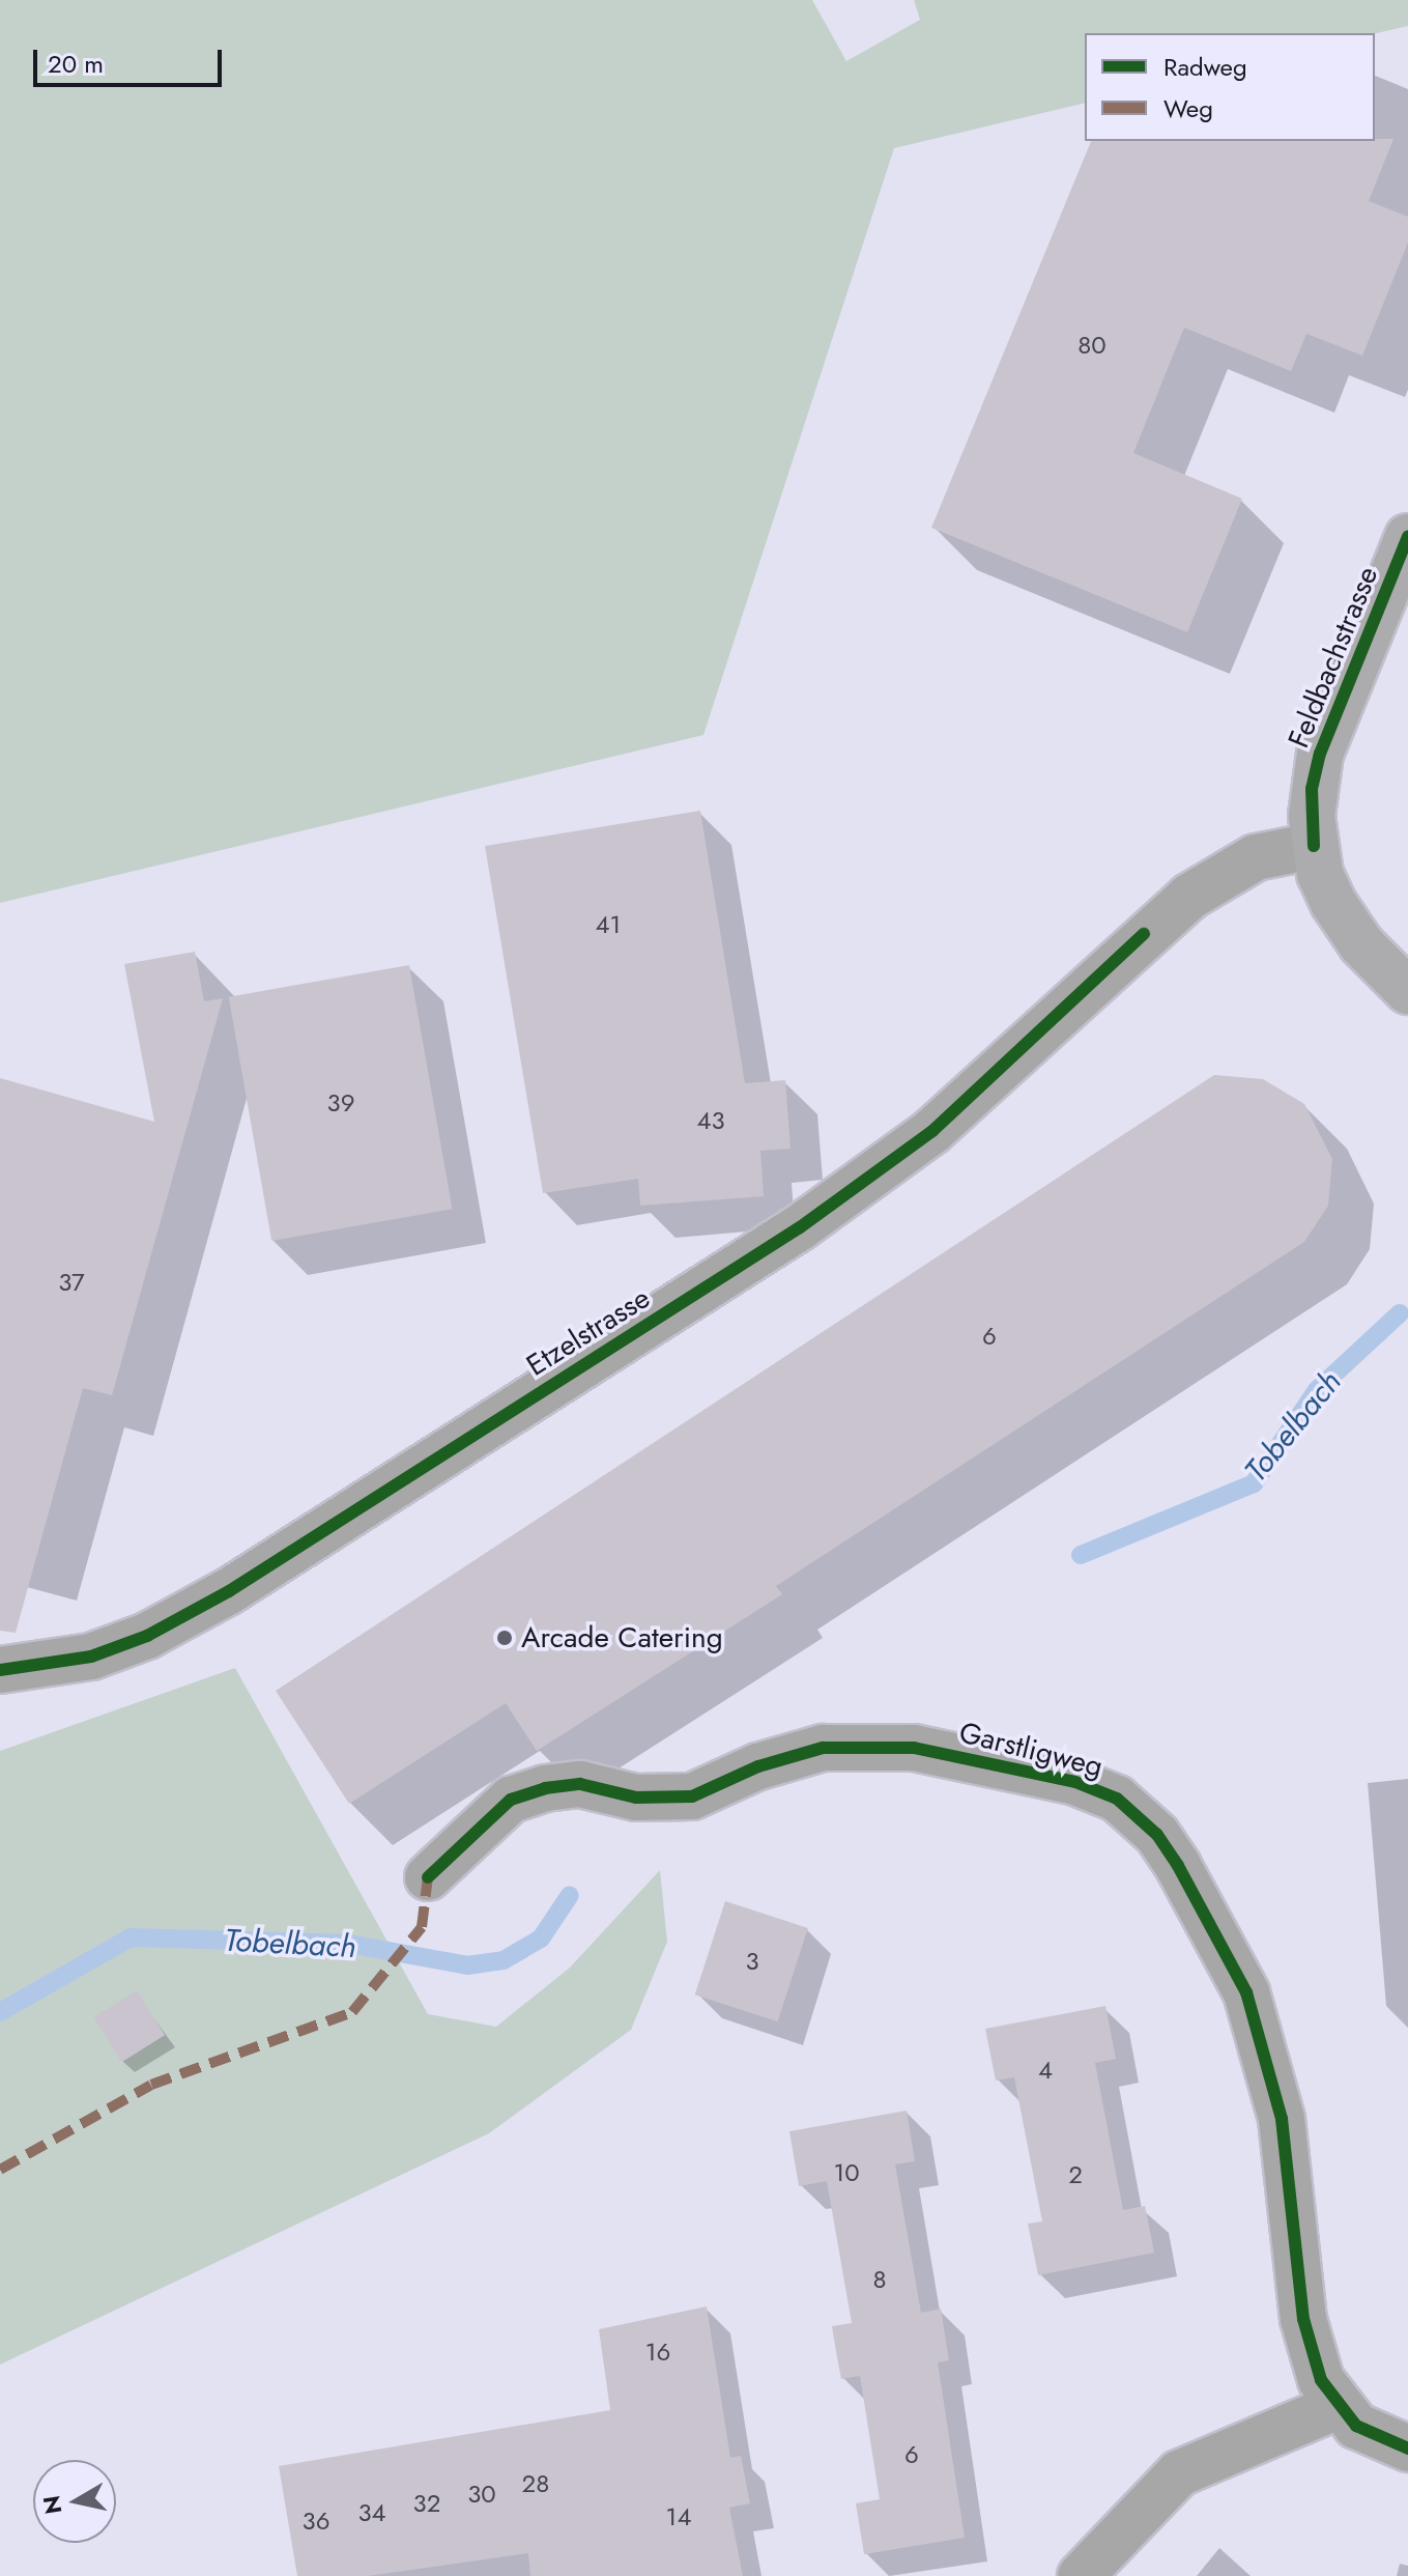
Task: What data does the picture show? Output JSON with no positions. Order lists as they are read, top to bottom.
{
  "streets": {
    "main road": ["Feldbachstrasse"],
    "street": ["Etzelstrasse", "Garstligweg"]
  },
  "crossings": [
    ["Feldbachstrasse", "Etzelstrasse"]
  ],
  "water": ["Tobelbach"],
  "places": ["Arcade Catering"],
  "house_numbers": [
    "80",
    "41",
    "39",
    "43",
    "37",
    "6",
    "3",
    "4",
    "10",
    "2",
    "8",
    "16",
    "6",
    "28",
    "30",
    "32",
    "34",
    "14",
    "36"
  ],
  "legend": ["Radweg", "Weg"],
  "scale_bar": "20 m",
  "north": "left"
}
